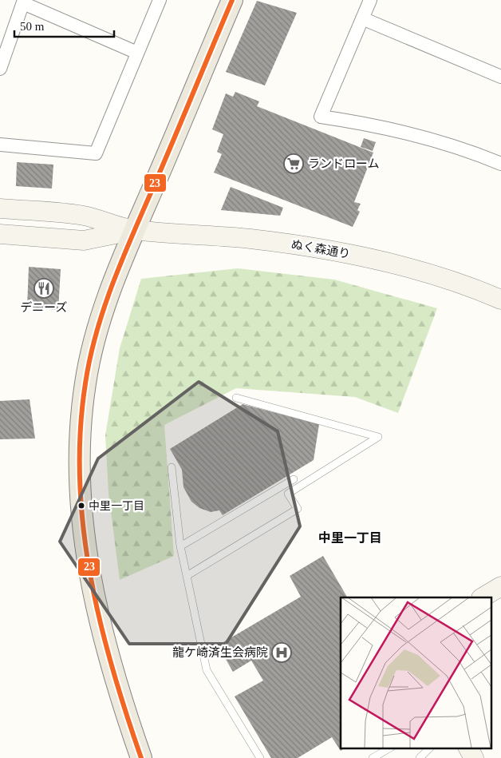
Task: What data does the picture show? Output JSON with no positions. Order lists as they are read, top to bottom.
{
  "streets": {
    "main road": ["ぬく森通り"]
  },
  "districts": ["中里一丁目"],
  "places": {
    "supermarket": ["ランドローム"],
    "restaurant": ["デニーズ"],
    "other": ["中里一丁目"],
    "hospital": ["龍ケ崎済生会病院"]
  },
  "lines": ["transit line 23"],
  "scale_bar": "50 m"
}
